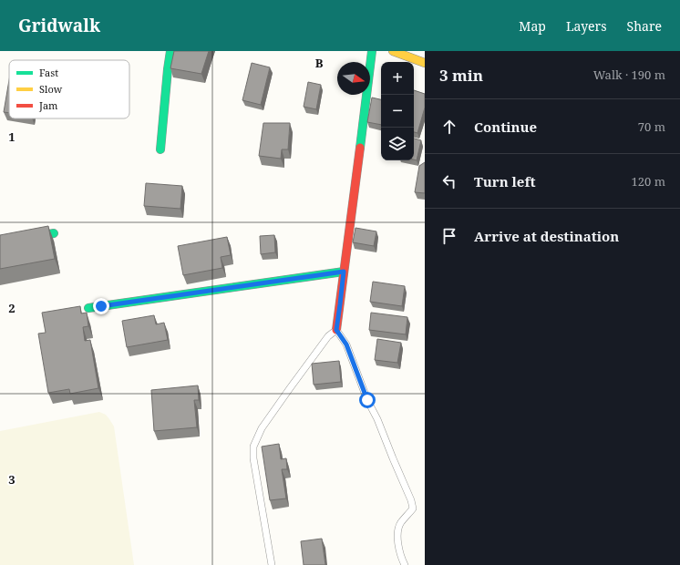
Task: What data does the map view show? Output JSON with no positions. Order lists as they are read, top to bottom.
{
  "legend": ["Fast", "Slow", "Jam"],
  "north": "right",
  "page": {
    "header": "Gridwalk",
    "nav": ["Map", "Layers", "Share"],
    "heading": ["3 min", "Walk · 190 m"],
    "map_buttons": ["+", "−"],
    "list": [
      ["Continue", "70 m"],
      ["Turn left", "120 m"],
      "Arrive at destination"
    ]
  },
  "grid": {
    "columns": ["B"],
    "rows": ["1", "2", "3"]
  }
}
